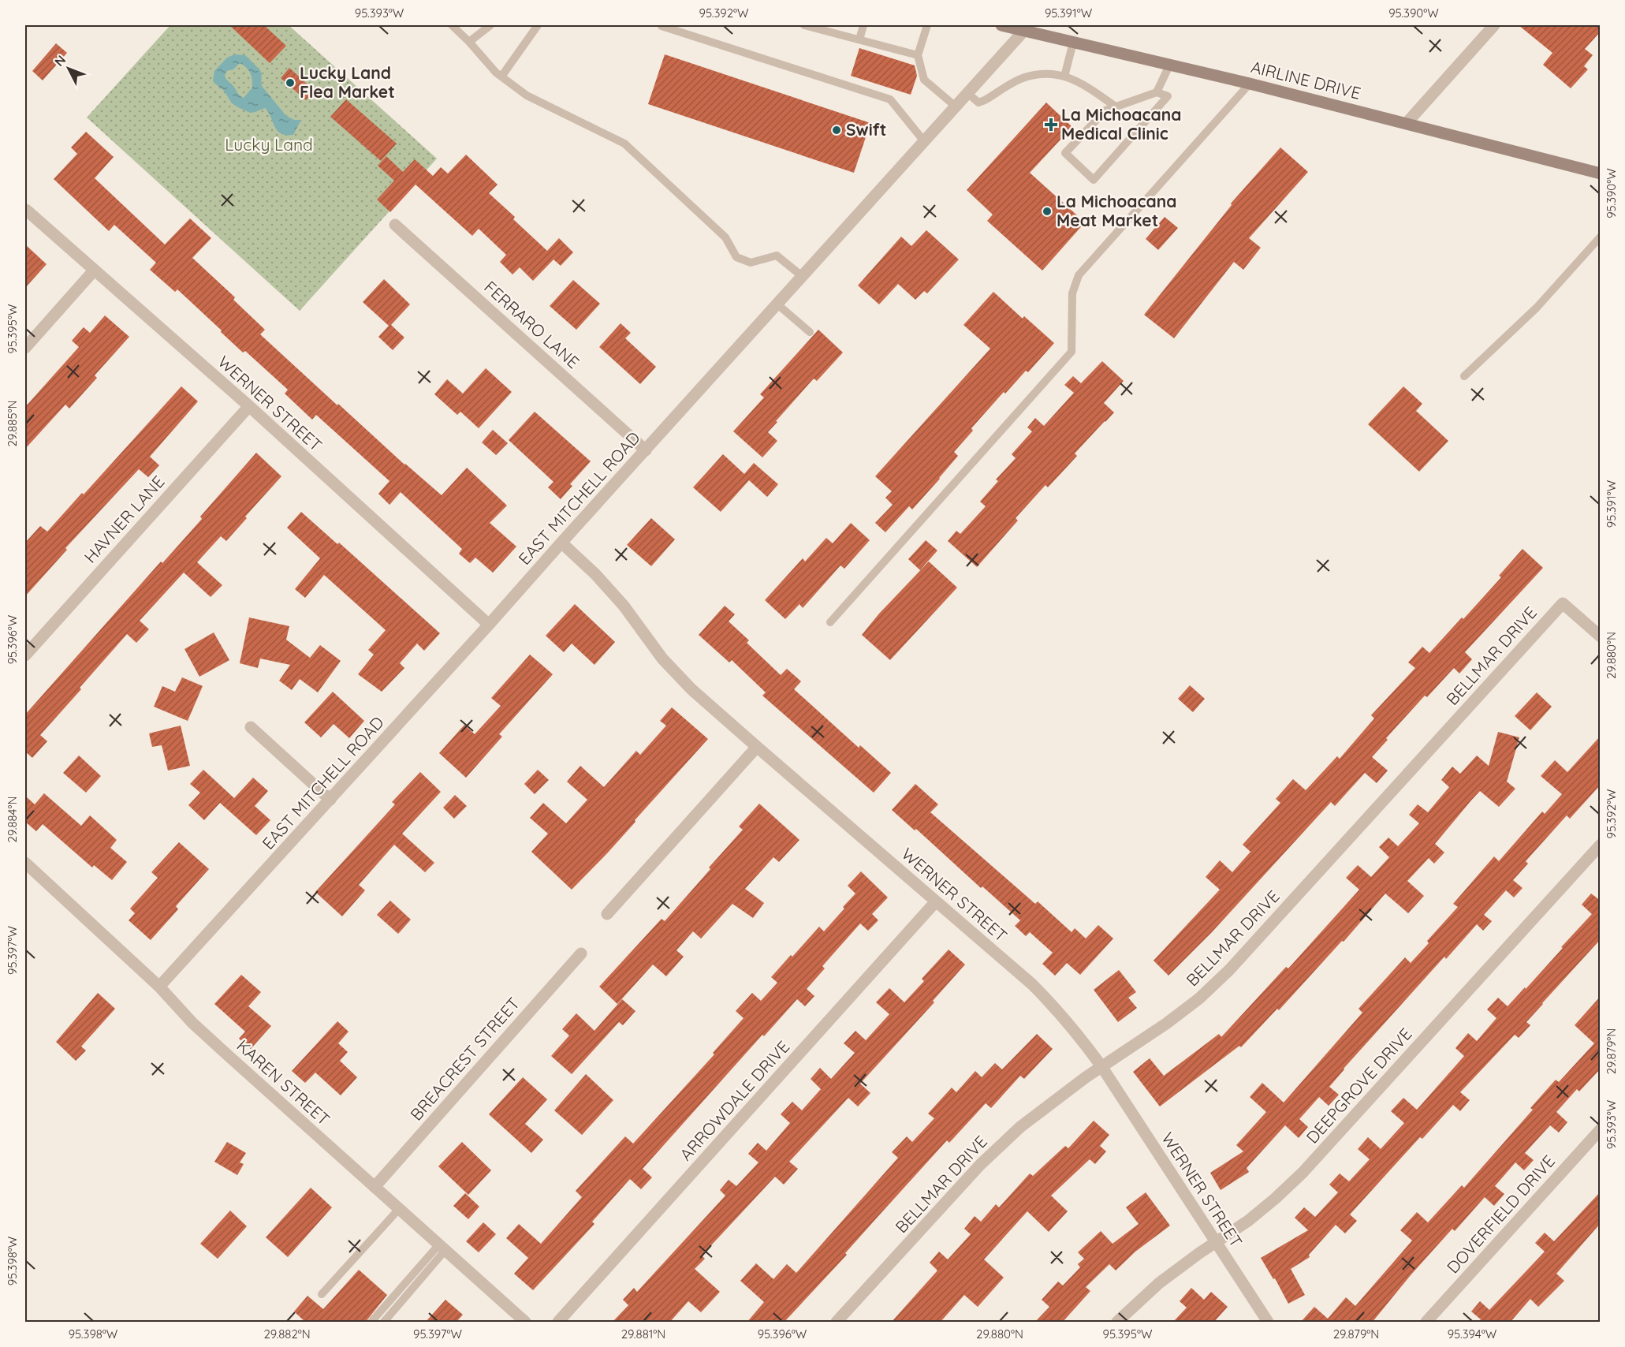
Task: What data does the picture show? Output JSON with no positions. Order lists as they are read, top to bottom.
{
  "streets": {
    "main road": ["AIRLINE DRIVE"],
    "street": [
      "FERRARO LANE",
      "WERNER STREET",
      "EAST MITCHELL ROAD",
      "HAVNER LANE",
      "BELLMAR DRIVE",
      "BREACREST STREET",
      "KAREN STREET",
      "DEEPGROVE DRIVE",
      "ARROWDALE DRIVE",
      "DOVERFIELD DRIVE"
    ]
  },
  "crossings": [
    ["AIRLINE DRIVE", "EAST MITCHELL ROAD"],
    ["FERRARO LANE", "EAST MITCHELL ROAD"],
    ["WERNER STREET", "EAST MITCHELL ROAD"],
    ["WERNER STREET", "HAVNER LANE"],
    ["WERNER STREET", "BELLMAR DRIVE"],
    ["WERNER STREET", "DEEPGROVE DRIVE"],
    ["WERNER STREET", "ARROWDALE DRIVE"],
    ["EAST MITCHELL ROAD", "KAREN STREET"],
    ["BREACREST STREET", "KAREN STREET"]
  ],
  "parks": ["Lucky Land"],
  "places": {
    "other": ["Lucky Land Flea Market", "Swift", "La Michoacana Meat Market"],
    "health": ["La Michoacana Medical Clinic"]
  },
  "north": "top left",
  "coordinates": [
    "95.393°W",
    "95.392°W",
    "95.391°W",
    "95.390°W",
    "95.395°W",
    "29.885°N",
    "95.396°W",
    "29.880°N",
    "29.884°N",
    "95.397°W",
    "29.879°N",
    "95.398°W",
    "29.882°N",
    "29.881°N",
    "95.394°W"
  ]
}
